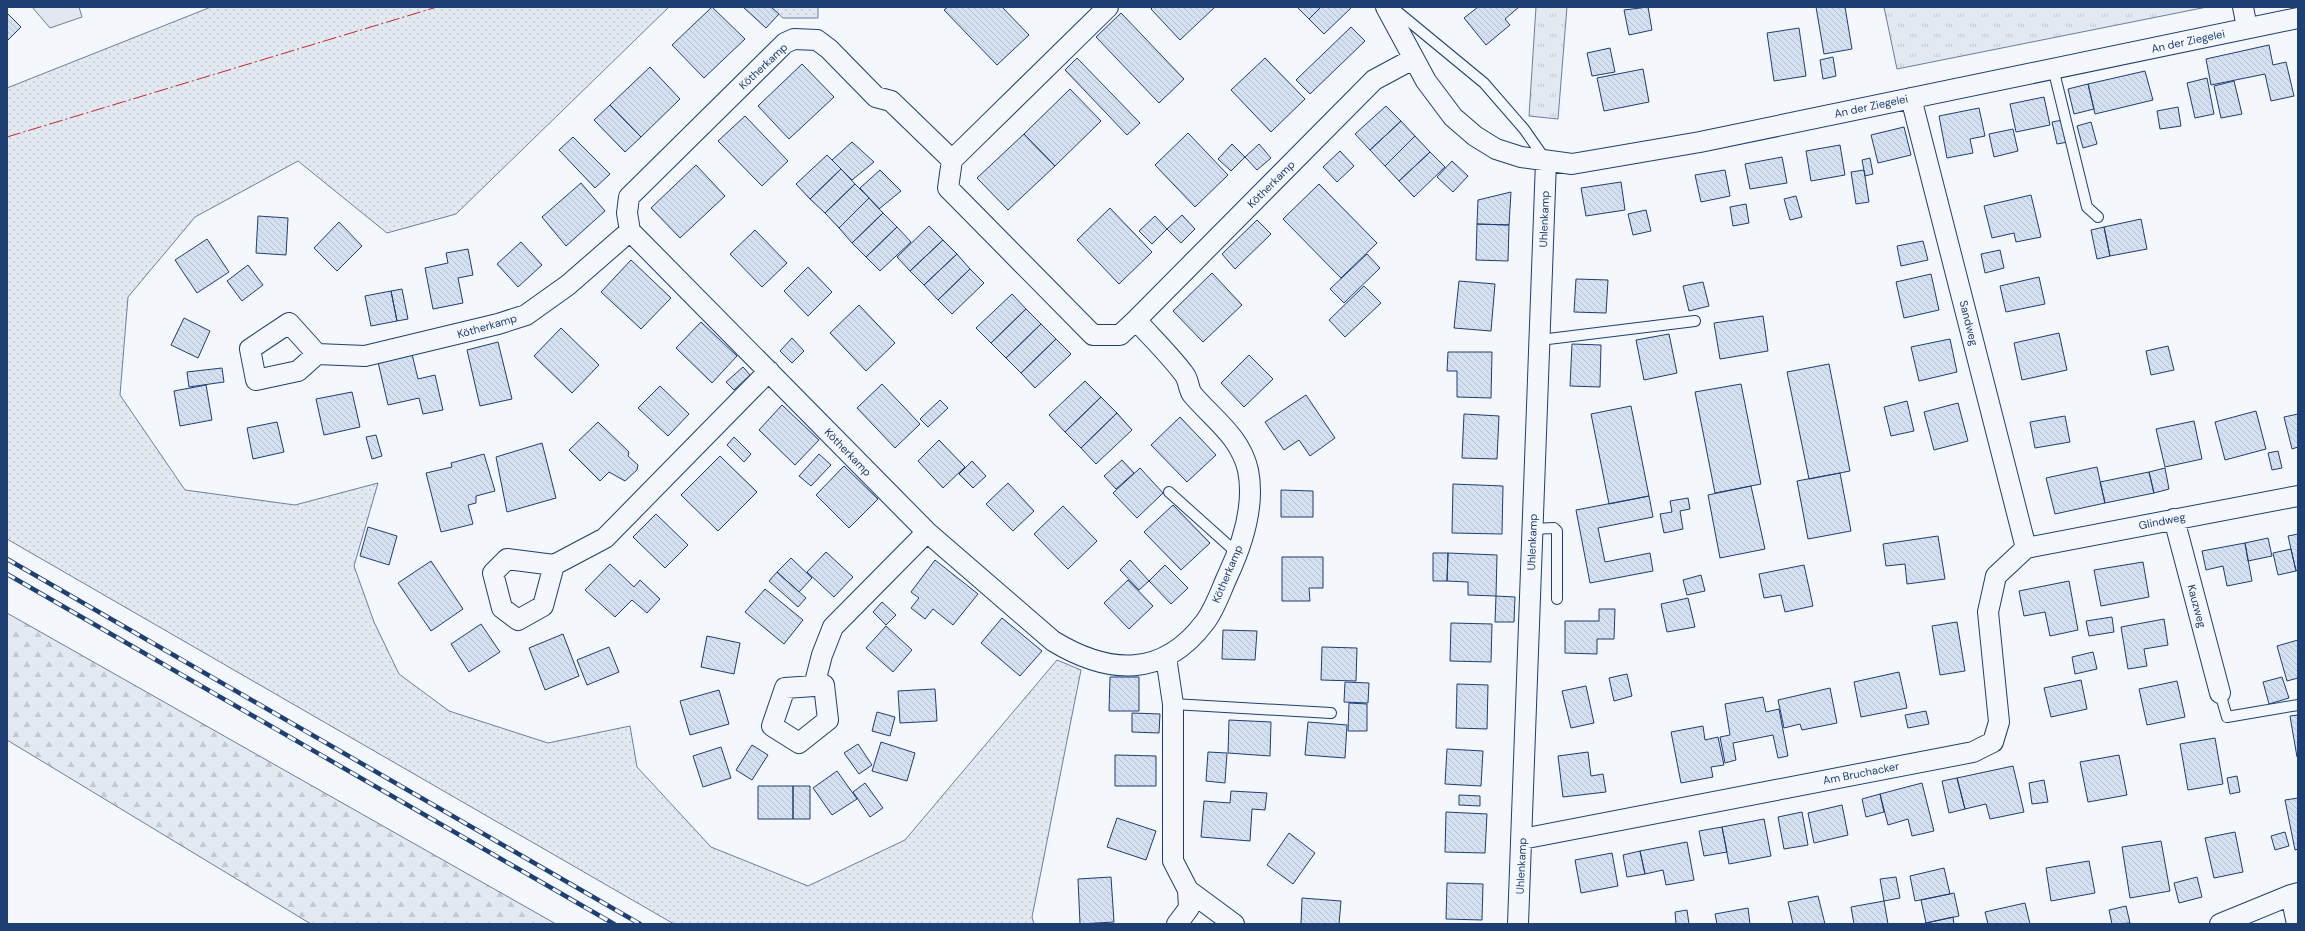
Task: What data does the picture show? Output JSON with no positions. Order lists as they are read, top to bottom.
{
  "streets": {
    "street": [
      "An der Ziegelei",
      "Kötherkamp",
      "Uhlenkamp",
      "Sandweg",
      "Glindweg",
      "Kauzweg",
      "Am Bruchacker"
    ]
  },
  "crossings": [
    ["An der Ziegelei", "Kötherkamp"],
    ["An der Ziegelei", "Uhlenkamp"],
    ["An der Ziegelei", "Sandweg"],
    ["Uhlenkamp", "Am Bruchacker"],
    ["Sandweg", "Glindweg"],
    ["Sandweg", "Am Bruchacker"],
    ["Glindweg", "Kauzweg"],
    ["Glindweg", "Am Bruchacker"]
  ]
}
